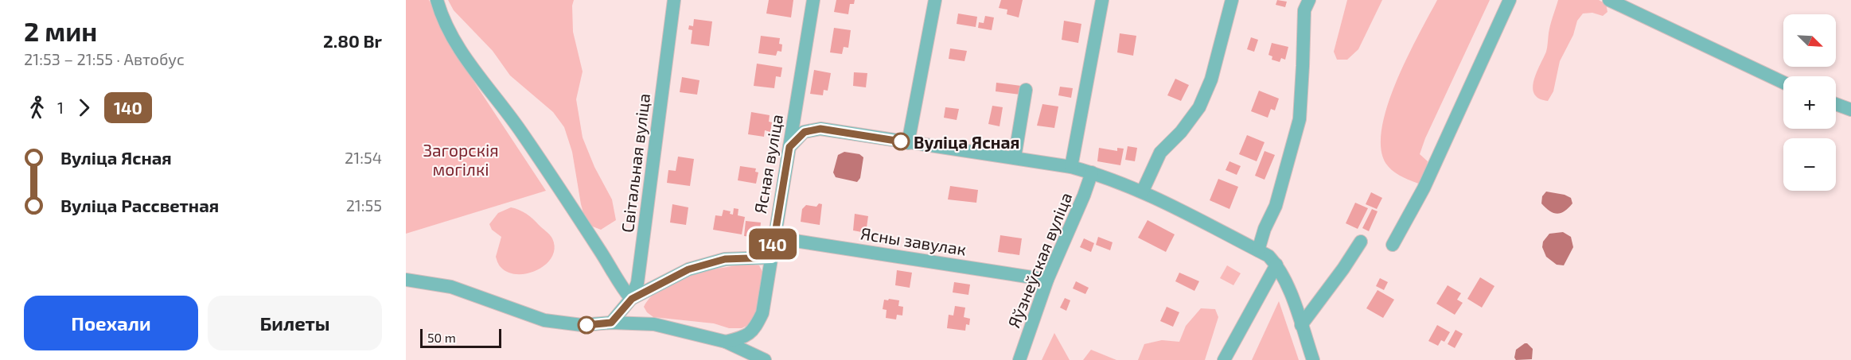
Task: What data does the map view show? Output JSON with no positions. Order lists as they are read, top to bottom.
{
  "streets": {
    "street": [
      "Світальная вуліца",
      "Ясная вуліца",
      "Ясны завулак",
      "Яўзнеўская вуліца"
    ]
  },
  "crossings": [
    ["Ясная вуліца", "Ясны завулак"],
    ["Ясны завулак", "Яўзнеўская вуліца"]
  ],
  "parks": ["Загорскія могілкі"],
  "places": ["Вуліца Ясная"],
  "lines": ["bus line 140"],
  "scale_bar": "50 m",
  "north": "bottom right",
  "page": {
    "heading": ["2 мин", "21:53 – 21:55 · Автобус", "2.80 Br"],
    "on_map": "140",
    "map_buttons": ["+", "−"],
    "legs": ["1", "140"],
    "list": [
      {
        "name": "Вуліца Ясная",
        "value": "21:54"
      },
      {
        "name": "Вуліца Рассветная",
        "value": "21:55"
      }
    ],
    "buttons": ["Поехали", "Билеты"],
    "scale": "50 m"
  }
}
